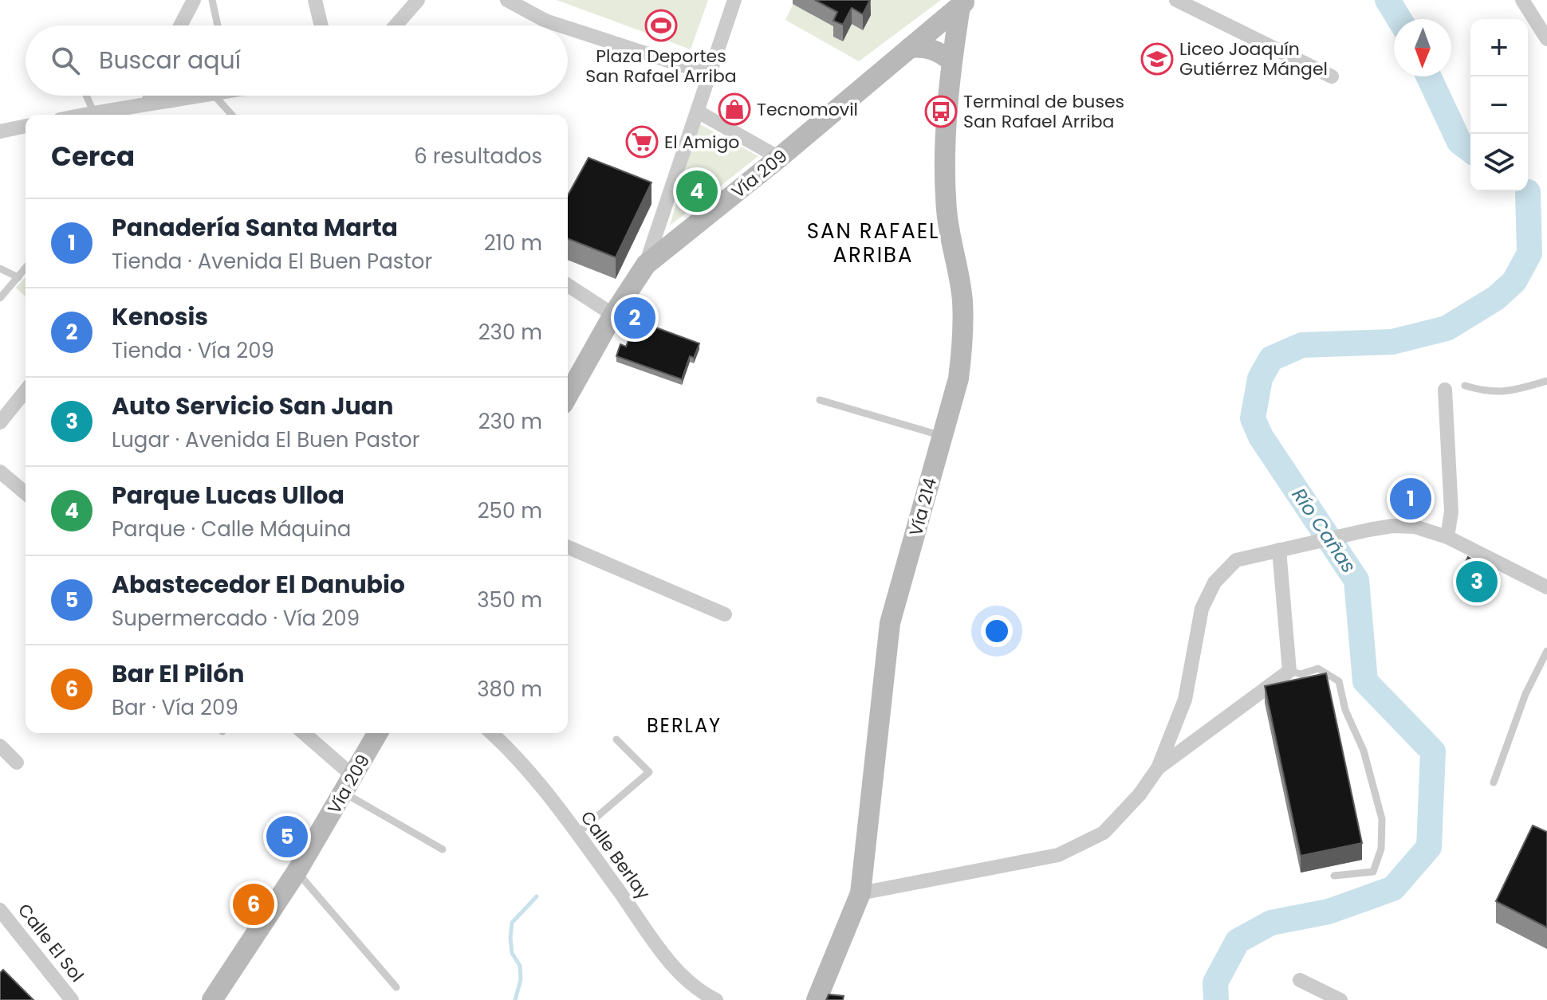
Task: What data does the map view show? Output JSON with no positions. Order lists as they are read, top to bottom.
{
  "streets": {
    "main road": ["Vía 209", "Vía 214"],
    "street": ["Calle Berlay", "Calle El Sol"]
  },
  "crossings": [
    ["Vía 209", "Vía 214"]
  ],
  "districts": ["SAN RAFAEL ARRIBA", "BERLAY"],
  "water": ["Río Cañas"],
  "places": {
    "sports": ["Plaza Deportes San Rafael Arriba"],
    "school or university": ["Liceo Joaquín Gutiérrez Mángel"],
    "shop": ["Tecnomovil"],
    "bus stop": ["Terminal de buses San Rafael Arriba"],
    "supermarket": ["El Amigo"]
  },
  "north": "bottom",
  "page": {
    "map_buttons": ["+", "−"],
    "search": "Buscar aquí",
    "heading": ["Cerca", "6 resultados"],
    "pins": [
      "4",
      "2",
      "1",
      "3",
      "5",
      "6"
    ],
    "list": [
      {
        "mark": "1",
        "name": "Panadería Santa Marta",
        "note": "Tienda · Avenida El Buen Pastor",
        "value": "210 m"
      },
      {
        "mark": "2",
        "name": "Kenosis",
        "note": "Tienda · Vía 209",
        "value": "230 m"
      },
      {
        "mark": "3",
        "name": "Auto Servicio San Juan",
        "note": "Lugar · Avenida El Buen Pastor",
        "value": "230 m"
      },
      {
        "mark": "4",
        "name": "Parque Lucas Ulloa",
        "note": "Parque · Calle Máquina",
        "value": "250 m"
      },
      {
        "mark": "5",
        "name": "Abastecedor El Danubio",
        "note": "Supermercado · Vía 209",
        "value": "350 m"
      },
      {
        "mark": "6",
        "name": "Bar El Pilón",
        "note": "Bar · Vía 209",
        "value": "380 m"
      }
    ]
  }
}
